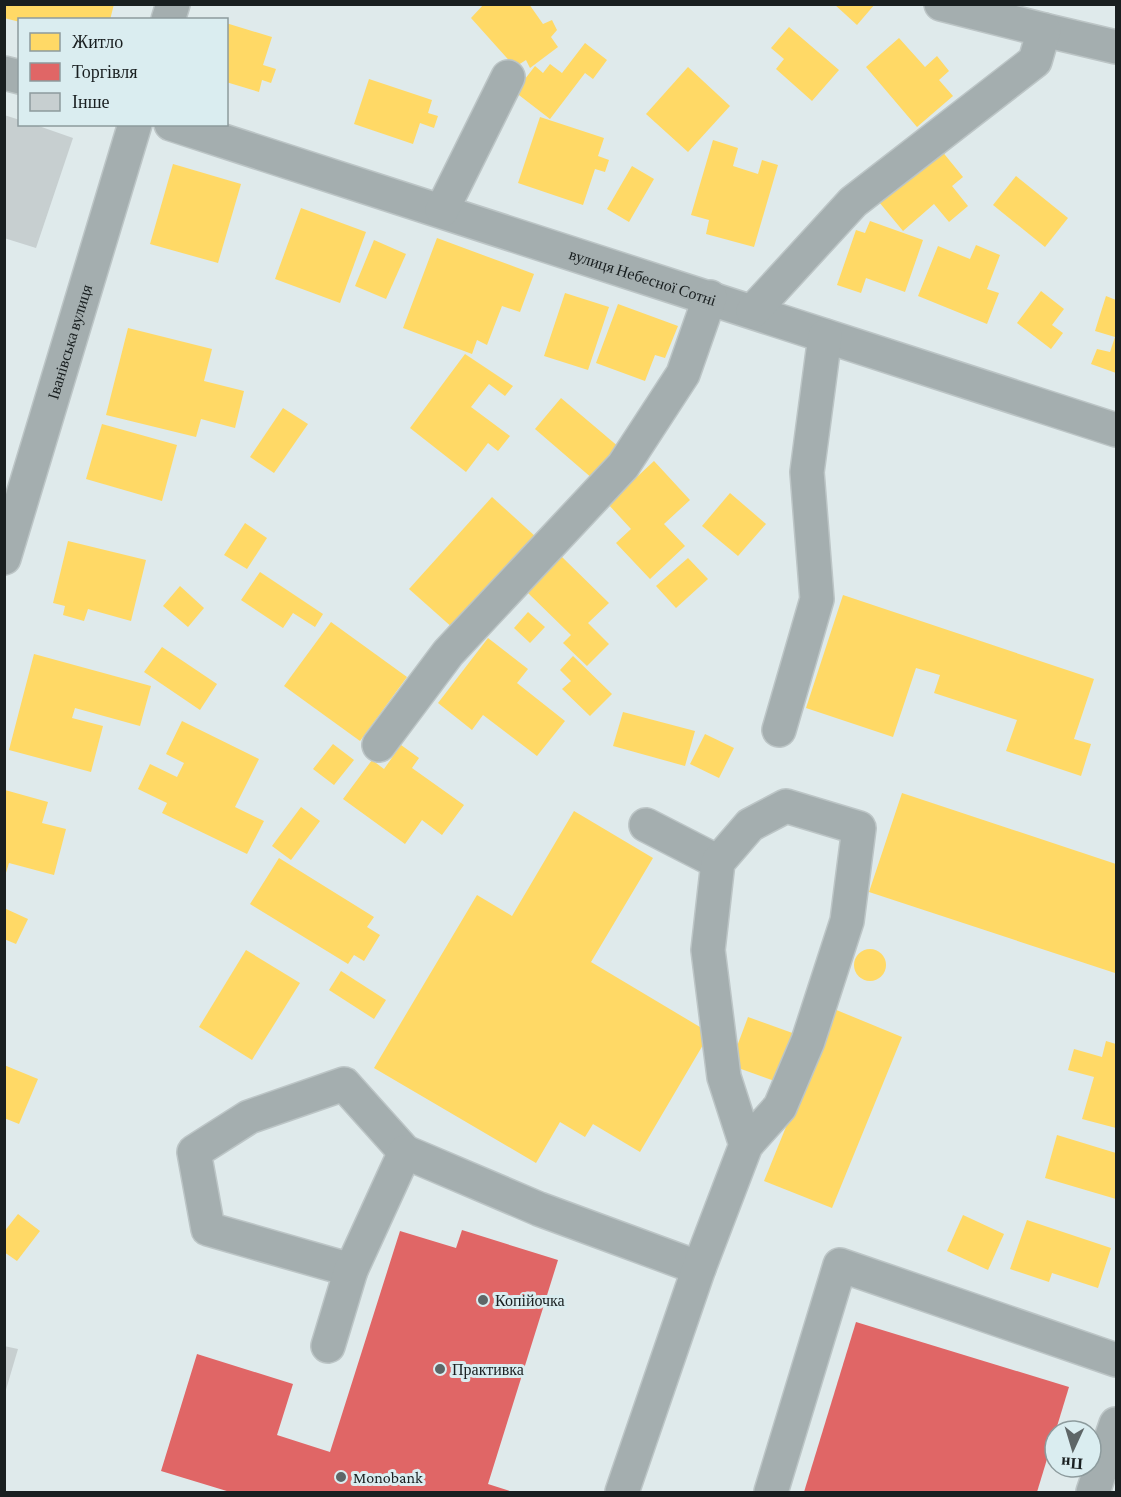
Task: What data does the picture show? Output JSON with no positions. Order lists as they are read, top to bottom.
{
  "streets": {
    "street": ["вулиця Небесної Сотні", "Іванівська вулиця"]
  },
  "places": ["Копійочка", "Практивка", "Monobank"],
  "legend": ["Житло", "Торгівля", "Інше"],
  "north": "bottom"
}
